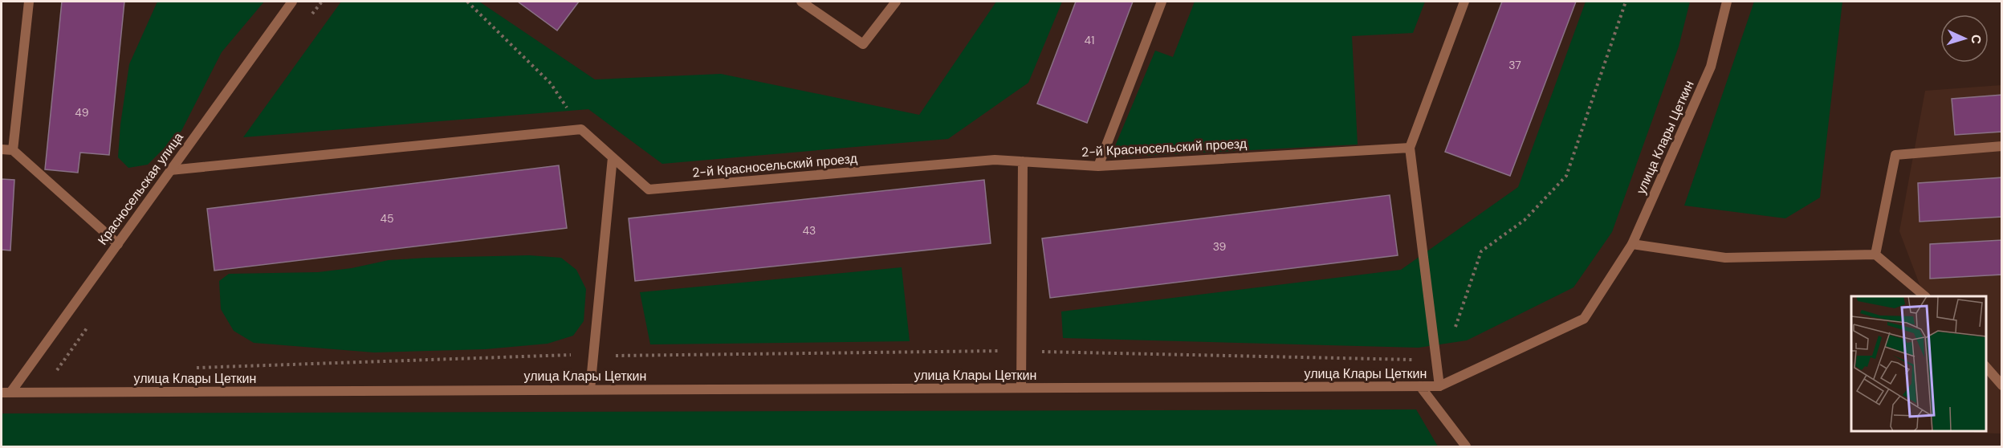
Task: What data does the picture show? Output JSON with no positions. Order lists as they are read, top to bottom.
{
  "streets": {
    "street": ["улица Клары Цеткин", "2-й Красносельский проезд", "Красносельская улица"]
  },
  "crossings": [
    ["улица Клары Цеткин", "Красносельская улица"]
  ],
  "house_numbers": [
    "41",
    "37",
    "49",
    "45",
    "43",
    "39"
  ],
  "north": "right"
}
